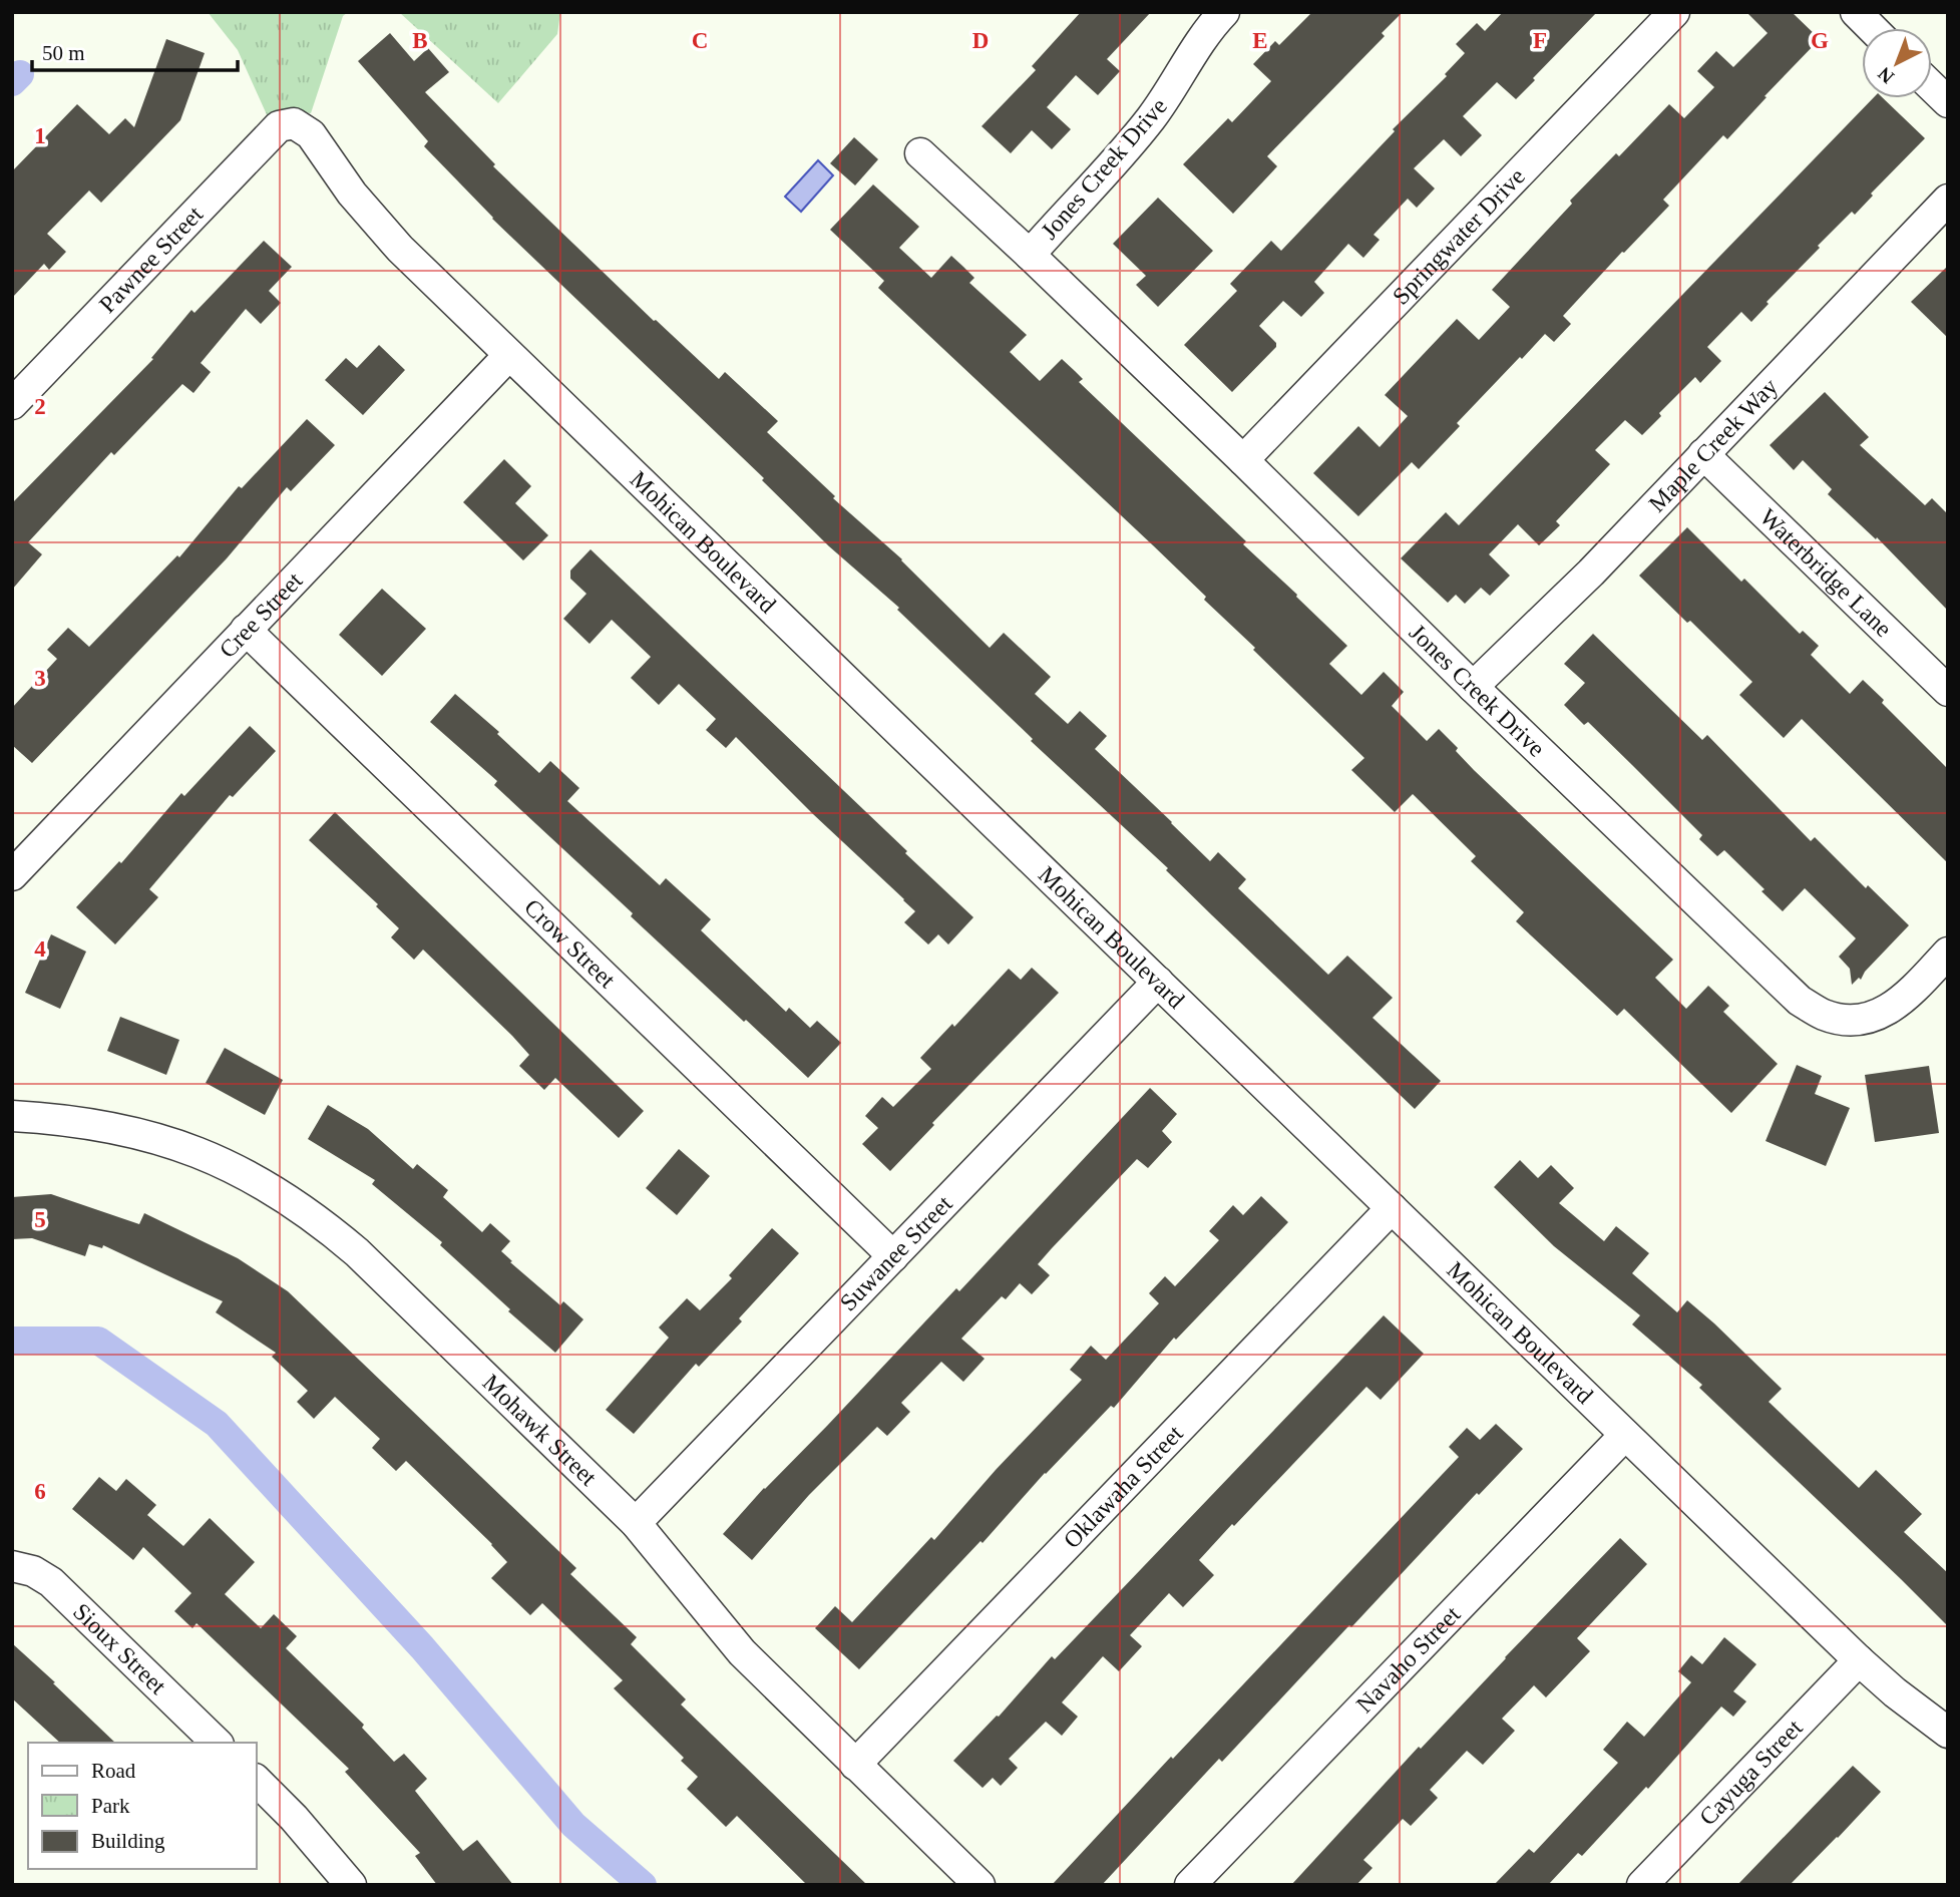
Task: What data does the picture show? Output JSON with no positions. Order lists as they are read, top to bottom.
{
  "streets": {
    "street": [
      "Jones Creek Drive",
      "Springwater Drive",
      "Pawnee Street",
      "Maple Creek Way",
      "Mohican Boulevard",
      "Waterbridge Lane",
      "Cree Street",
      "Crow Street",
      "Suwanee Street",
      "Mohawk Street",
      "Oklawaha Street",
      "Sioux Street",
      "Navaho Street",
      "Cayuga Street"
    ]
  },
  "crossings": [
    ["Jones Creek Drive", "Springwater Drive"],
    ["Jones Creek Drive", "Maple Creek Way"],
    ["Pawnee Street", "Mohican Boulevard"],
    ["Maple Creek Way", "Waterbridge Lane"],
    ["Mohican Boulevard", "Cree Street"],
    ["Mohican Boulevard", "Suwanee Street"],
    ["Mohican Boulevard", "Oklawaha Street"],
    ["Mohican Boulevard", "Navaho Street"],
    ["Mohican Boulevard", "Cayuga Street"],
    ["Cree Street", "Crow Street"],
    ["Crow Street", "Suwanee Street"],
    ["Suwanee Street", "Mohawk Street"],
    ["Mohawk Street", "Oklawaha Street"]
  ],
  "legend": ["Road", "Park", "Building"],
  "scale_bar": "50 m",
  "north": "bottom left",
  "grid": {
    "columns": [
      "B",
      "C",
      "D",
      "E",
      "F",
      "G"
    ],
    "rows": [
      "1",
      "2",
      "3",
      "4",
      "5",
      "6"
    ]
  }
}
